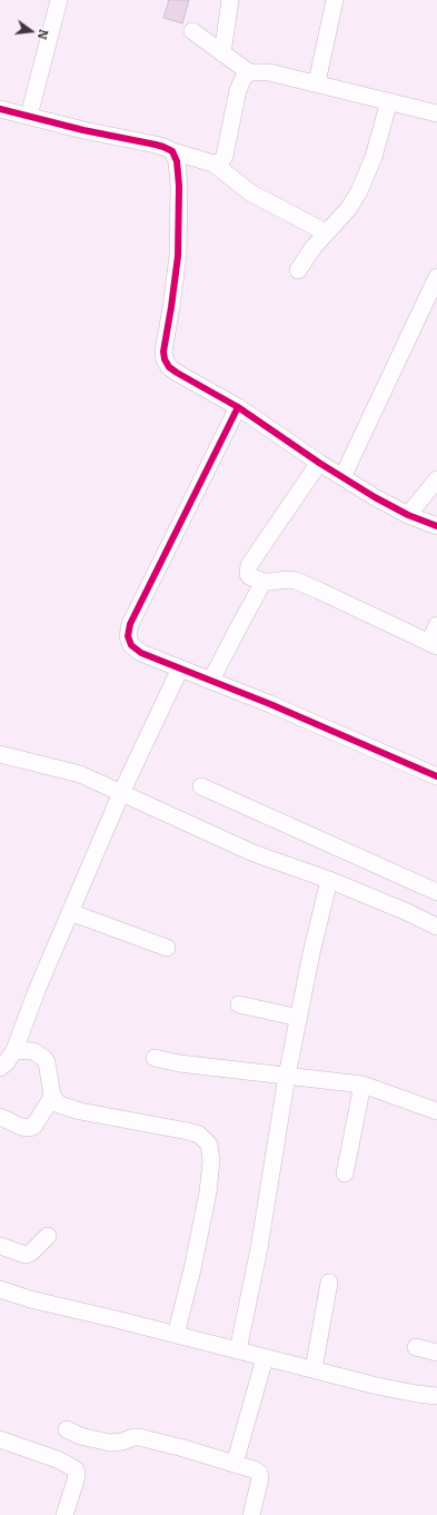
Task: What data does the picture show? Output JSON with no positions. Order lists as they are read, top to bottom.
{
  "north": "right"
}
